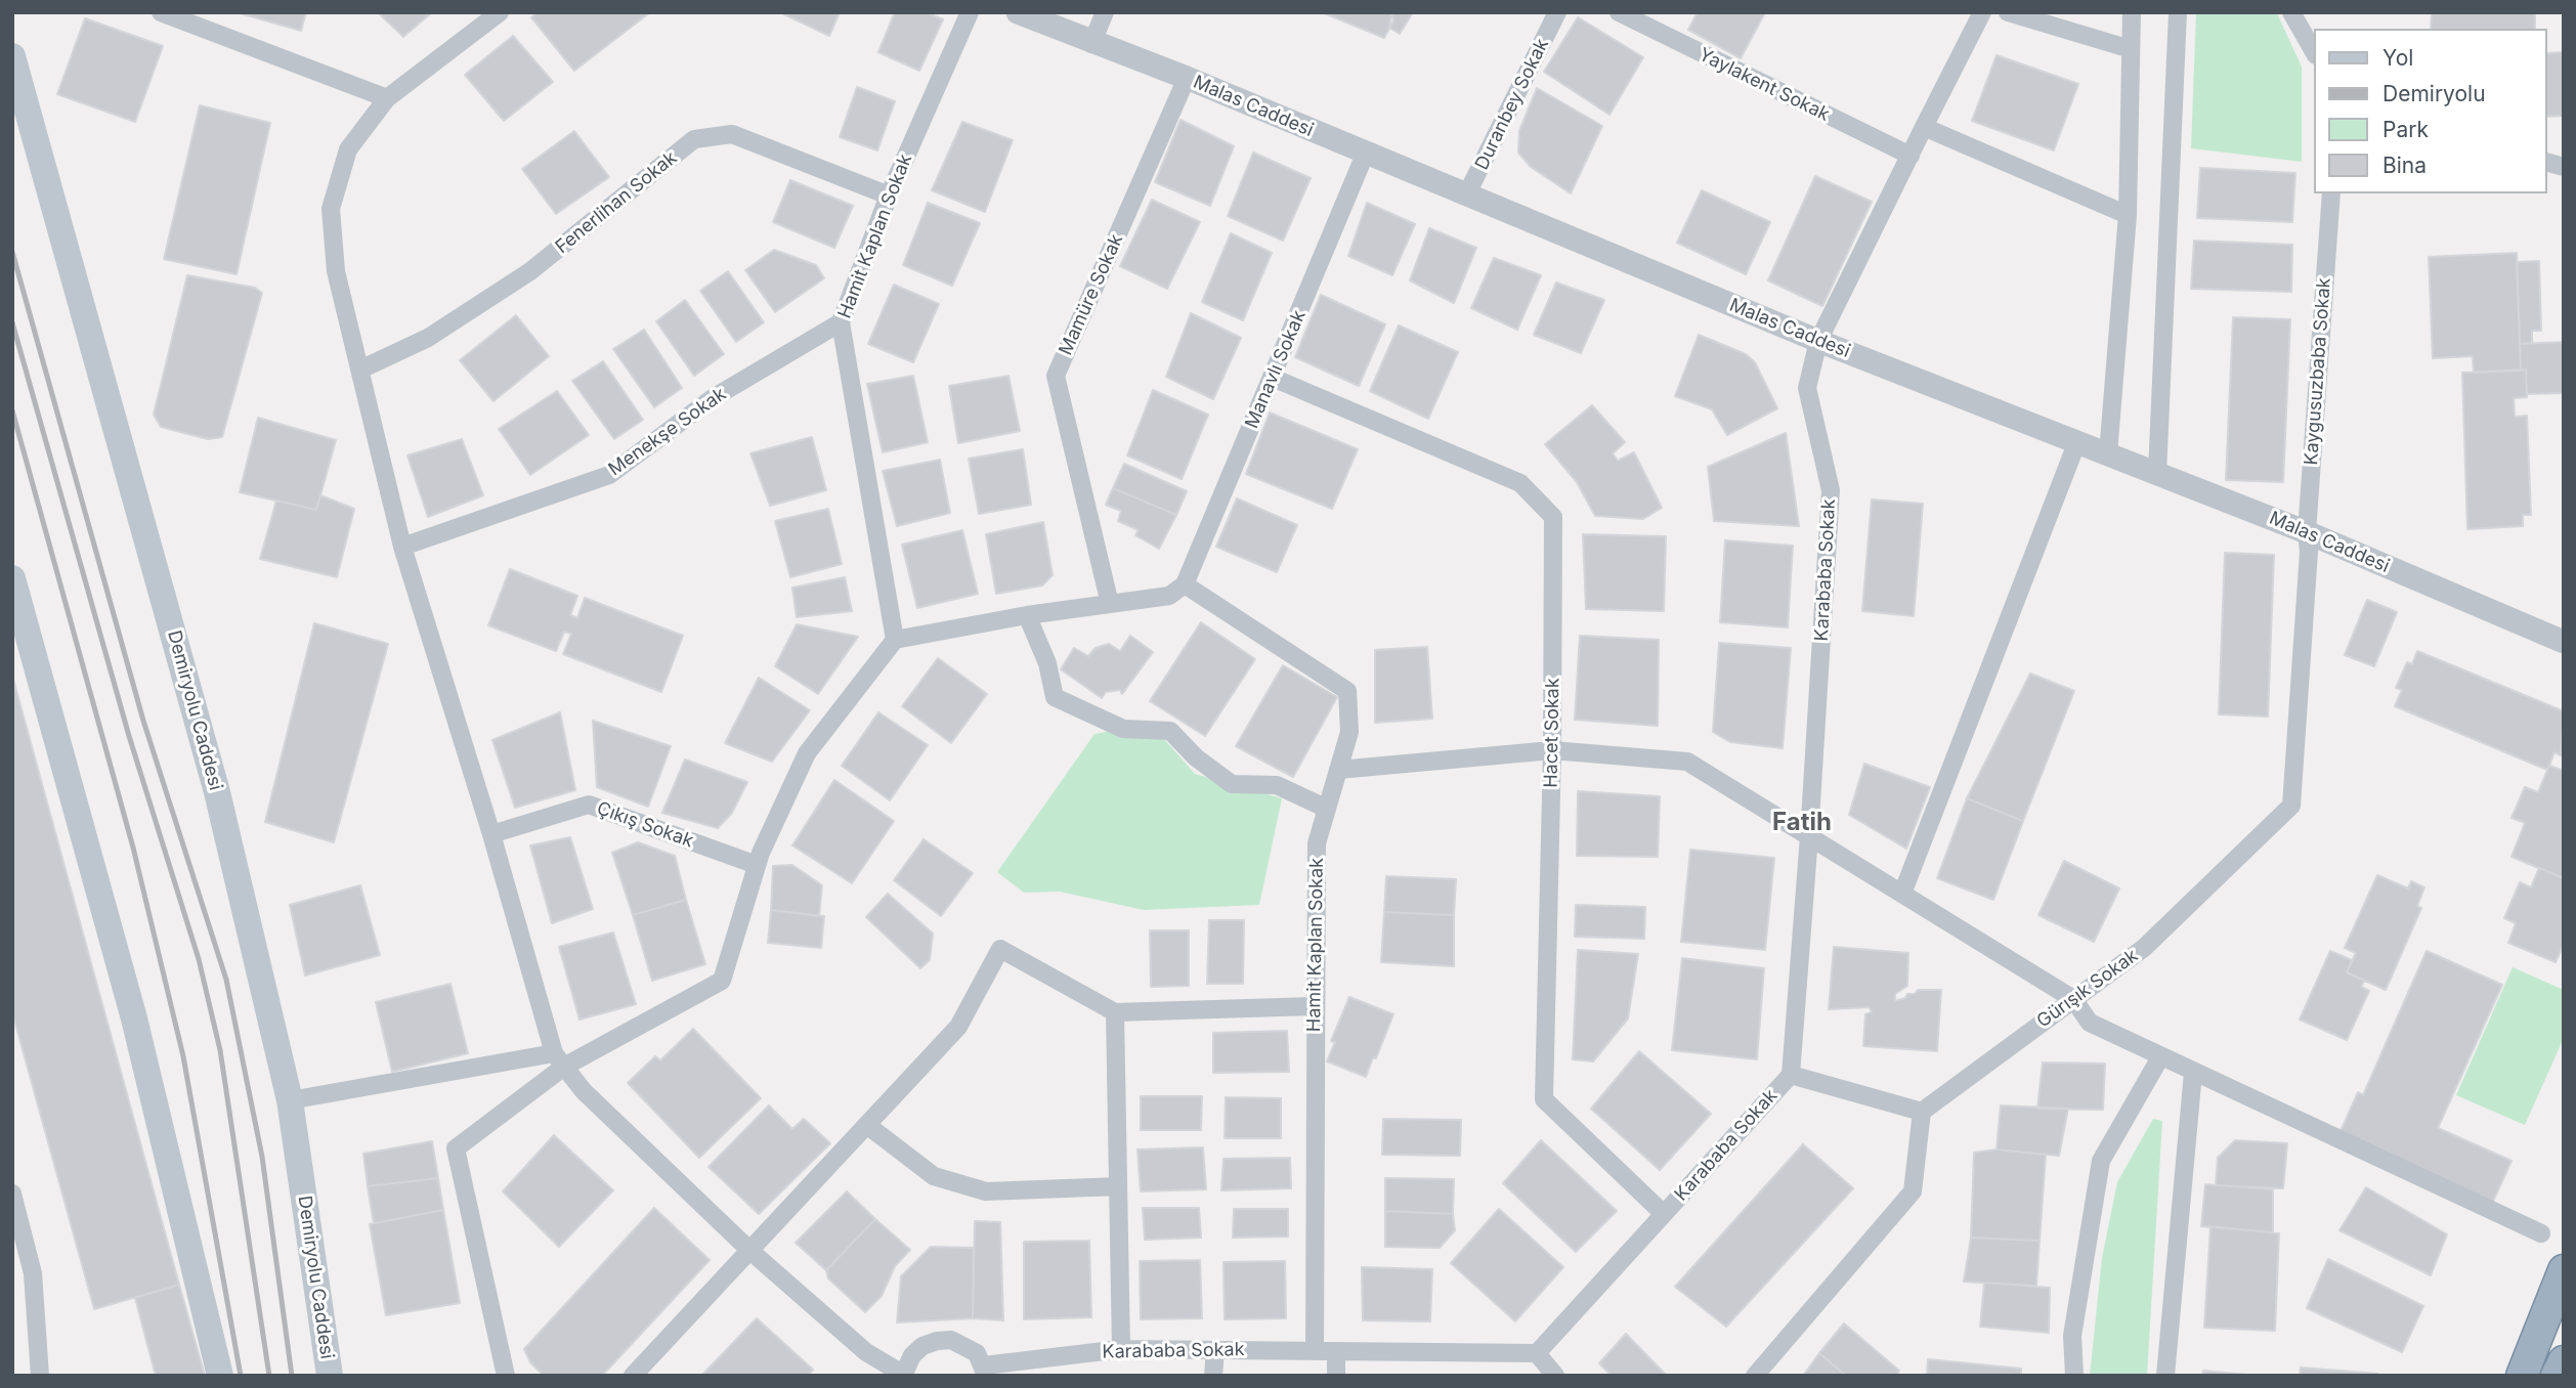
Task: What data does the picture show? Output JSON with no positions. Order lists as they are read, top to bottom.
{
  "streets": {
    "main road": ["Demiryolu Caddesi"],
    "street": [
      "Yaylakent Sokak",
      "Duranbey Sokak",
      "Malas Caddesi",
      "Fenerlihan Sokak",
      "Hamit Kaplan Sokak",
      "Mamüre Sokak",
      "Manavlı Sokak",
      "Kaygusuzbaba Sokak",
      "Menekşe Sokak",
      "Karababa Sokak",
      "Hacet Sokak",
      "Çıkış Sokak",
      "Gürışık Sokak"
    ]
  },
  "crossings": [
    ["Yaylakent Sokak", "Karababa Sokak"],
    ["Duranbey Sokak", "Malas Caddesi"],
    ["Malas Caddesi", "Mamüre Sokak"],
    ["Malas Caddesi", "Manavlı Sokak"],
    ["Malas Caddesi", "Kaygusuzbaba Sokak"],
    ["Malas Caddesi", "Karababa Sokak"],
    ["Malas Caddesi", "Gürışık Sokak"],
    ["Fenerlihan Sokak", "Hamit Kaplan Sokak"],
    ["Hamit Kaplan Sokak", "Manavlı Sokak"],
    ["Hamit Kaplan Sokak", "Menekşe Sokak"],
    ["Hamit Kaplan Sokak", "Karababa Sokak"],
    ["Manavlı Sokak", "Hacet Sokak"],
    ["Kaygusuzbaba Sokak", "Gürışık Sokak"],
    ["Karababa Sokak", "Hacet Sokak"]
  ],
  "districts": ["Fatih"],
  "legend": [
    "Yol",
    "Demiryolu",
    "Park",
    "Bina"
  ]
}
